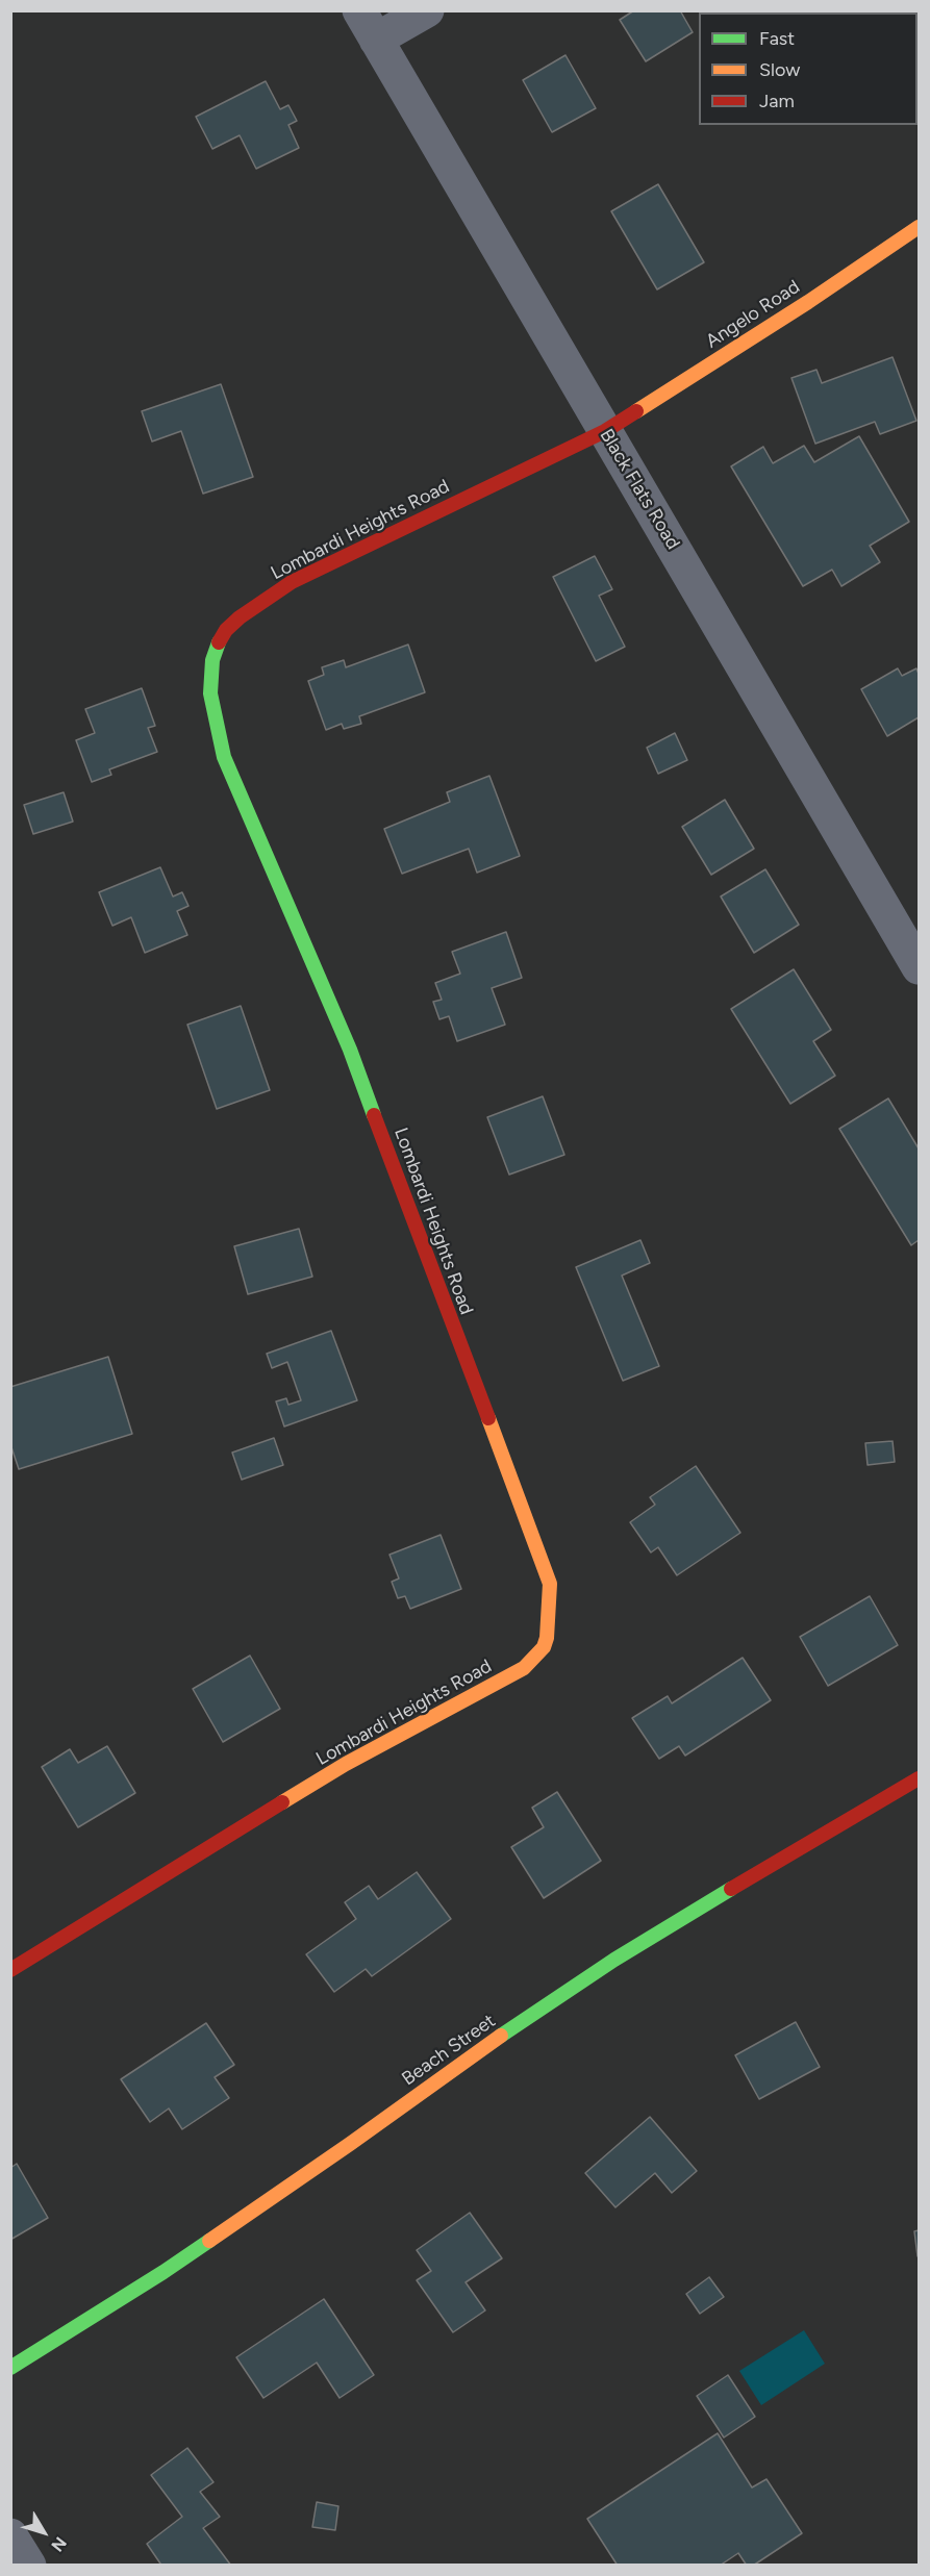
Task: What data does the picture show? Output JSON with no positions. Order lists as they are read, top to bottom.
{
  "streets": {
    "street": [
      "Angelo Road",
      "Black Flats Road",
      "Lombardi Heights Road",
      "Beach Street"
    ]
  },
  "crossings": [
    ["Angelo Road", "Black Flats Road"],
    ["Angelo Road", "Lombardi Heights Road"],
    ["Black Flats Road", "Lombardi Heights Road"]
  ],
  "legend": ["Fast", "Slow", "Jam"],
  "north": "bottom right"
}
